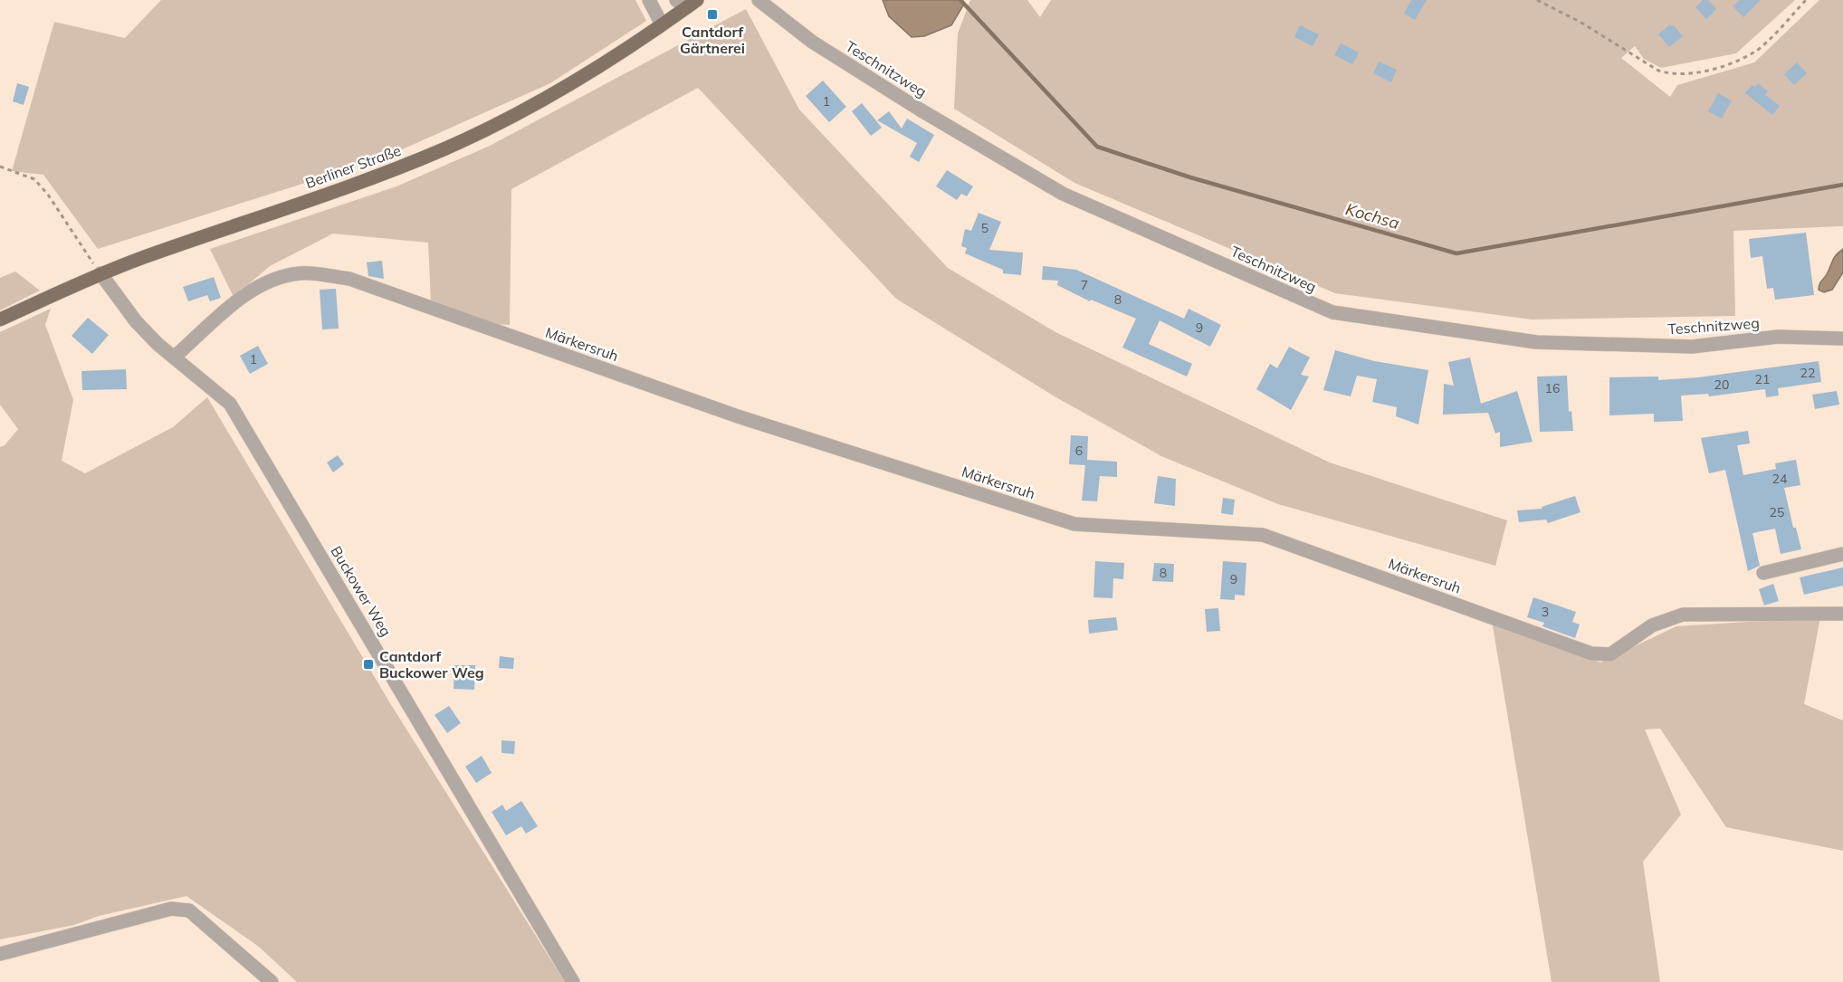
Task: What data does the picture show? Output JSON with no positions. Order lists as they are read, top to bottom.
{
  "streets": {
    "main road": ["Berliner Straße"],
    "street": ["Teschnitzweg", "Märkersruh", "Buckower Weg"]
  },
  "crossings": [
    ["Berliner Straße", "Buckower Weg"],
    ["Märkersruh", "Buckower Weg"]
  ],
  "water": ["Kochsa"],
  "places": {
    "transit": ["Cantdorf Gärtnerei", "Cantdorf Buckower Weg"]
  },
  "house_numbers": [
    "1",
    "5",
    "7",
    "8",
    "9",
    "1",
    "22",
    "21",
    "20",
    "16",
    "6",
    "24",
    "25",
    "8",
    "9",
    "3"
  ]
}
